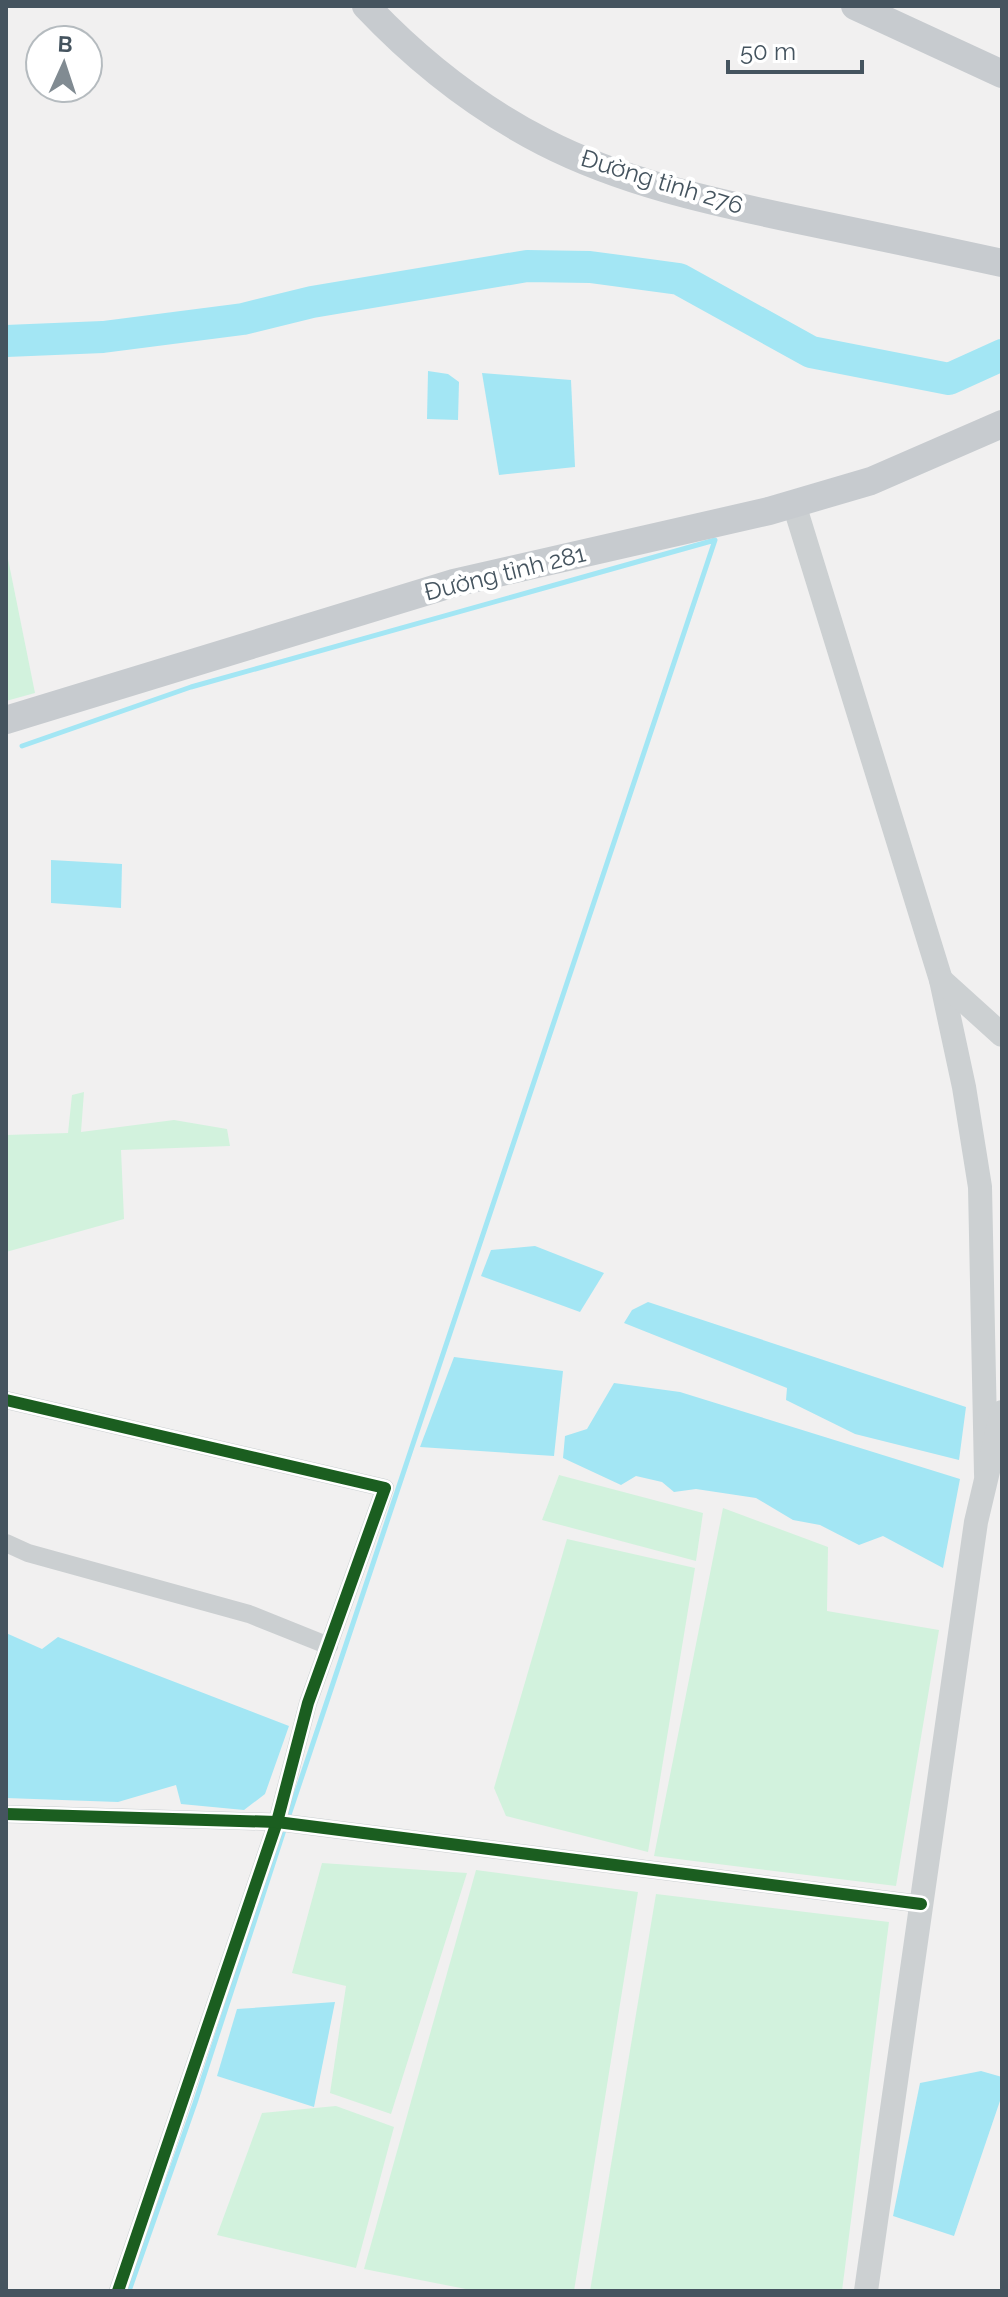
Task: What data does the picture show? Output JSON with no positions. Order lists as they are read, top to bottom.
{
  "streets": {
    "main road": ["Đường tỉnh 276", "Đường tỉnh 281"]
  },
  "scale_bar": "50 m",
  "north": "top"
}
